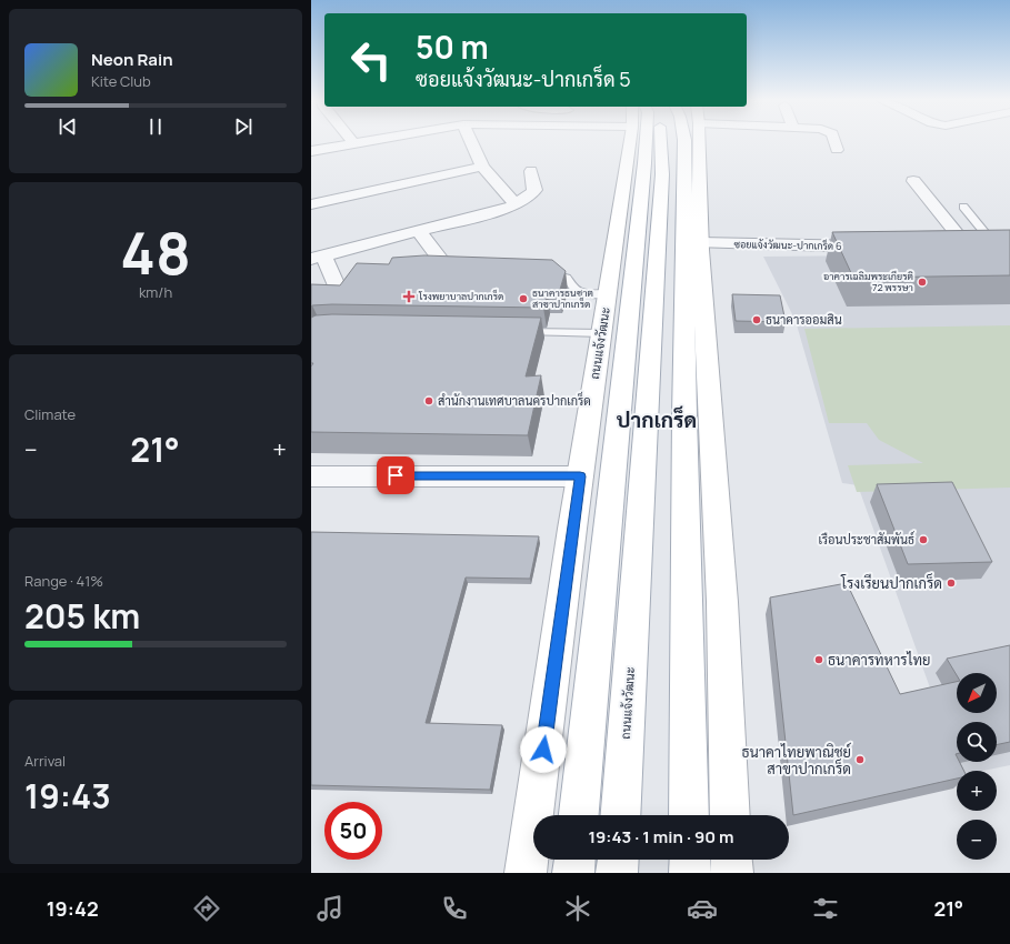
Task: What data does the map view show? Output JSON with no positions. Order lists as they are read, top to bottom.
{
  "streets": {
    "main road": ["ถนนแจ้งวัฒนะ"],
    "street": ["ซอยแจ้งวัฒนะ-ปากเกร็ด 6"]
  },
  "districts": ["ปากเกร็ด"],
  "places": {
    "other": [
      "อาคารเฉลิมพระเกียรติ 72 พรรษา",
      "ธนาคารธนชาต สาขาปากเกร็ด",
      "ธนาคารออมสิน",
      "สำนักงานเทศบาลนครปากเกร็ด",
      "เรือนประชาสัมพันธ์",
      "โรงเรียนปากเกร็ด",
      "ธนาคารทหารไทย",
      "ธนาคาไทยพาณิชย์ สาขาปากเกร็ด"
    ],
    "health": ["โรงพยาบาลปากเกร็ด"]
  },
  "north": "bottom left",
  "page": {
    "turn": ["50 m", "ซอยแจ้งวัฒนะ-ปากเกร็ด 5"],
    "song": ["Neon Rain", "Kite Club"],
    "tile": [
      ["48", "km/h"],
      "Climate",
      ["Range · 41%", "205 km"],
      ["Arrival", "19:43"]
    ],
    "heat": ["−", "21°", "+"],
    "map_buttons": ["+", "−"],
    "limit": "50",
    "trip": "19:43 · 1 min · 90 m",
    "tabs": ["19:42", "21°"]
  }
}
